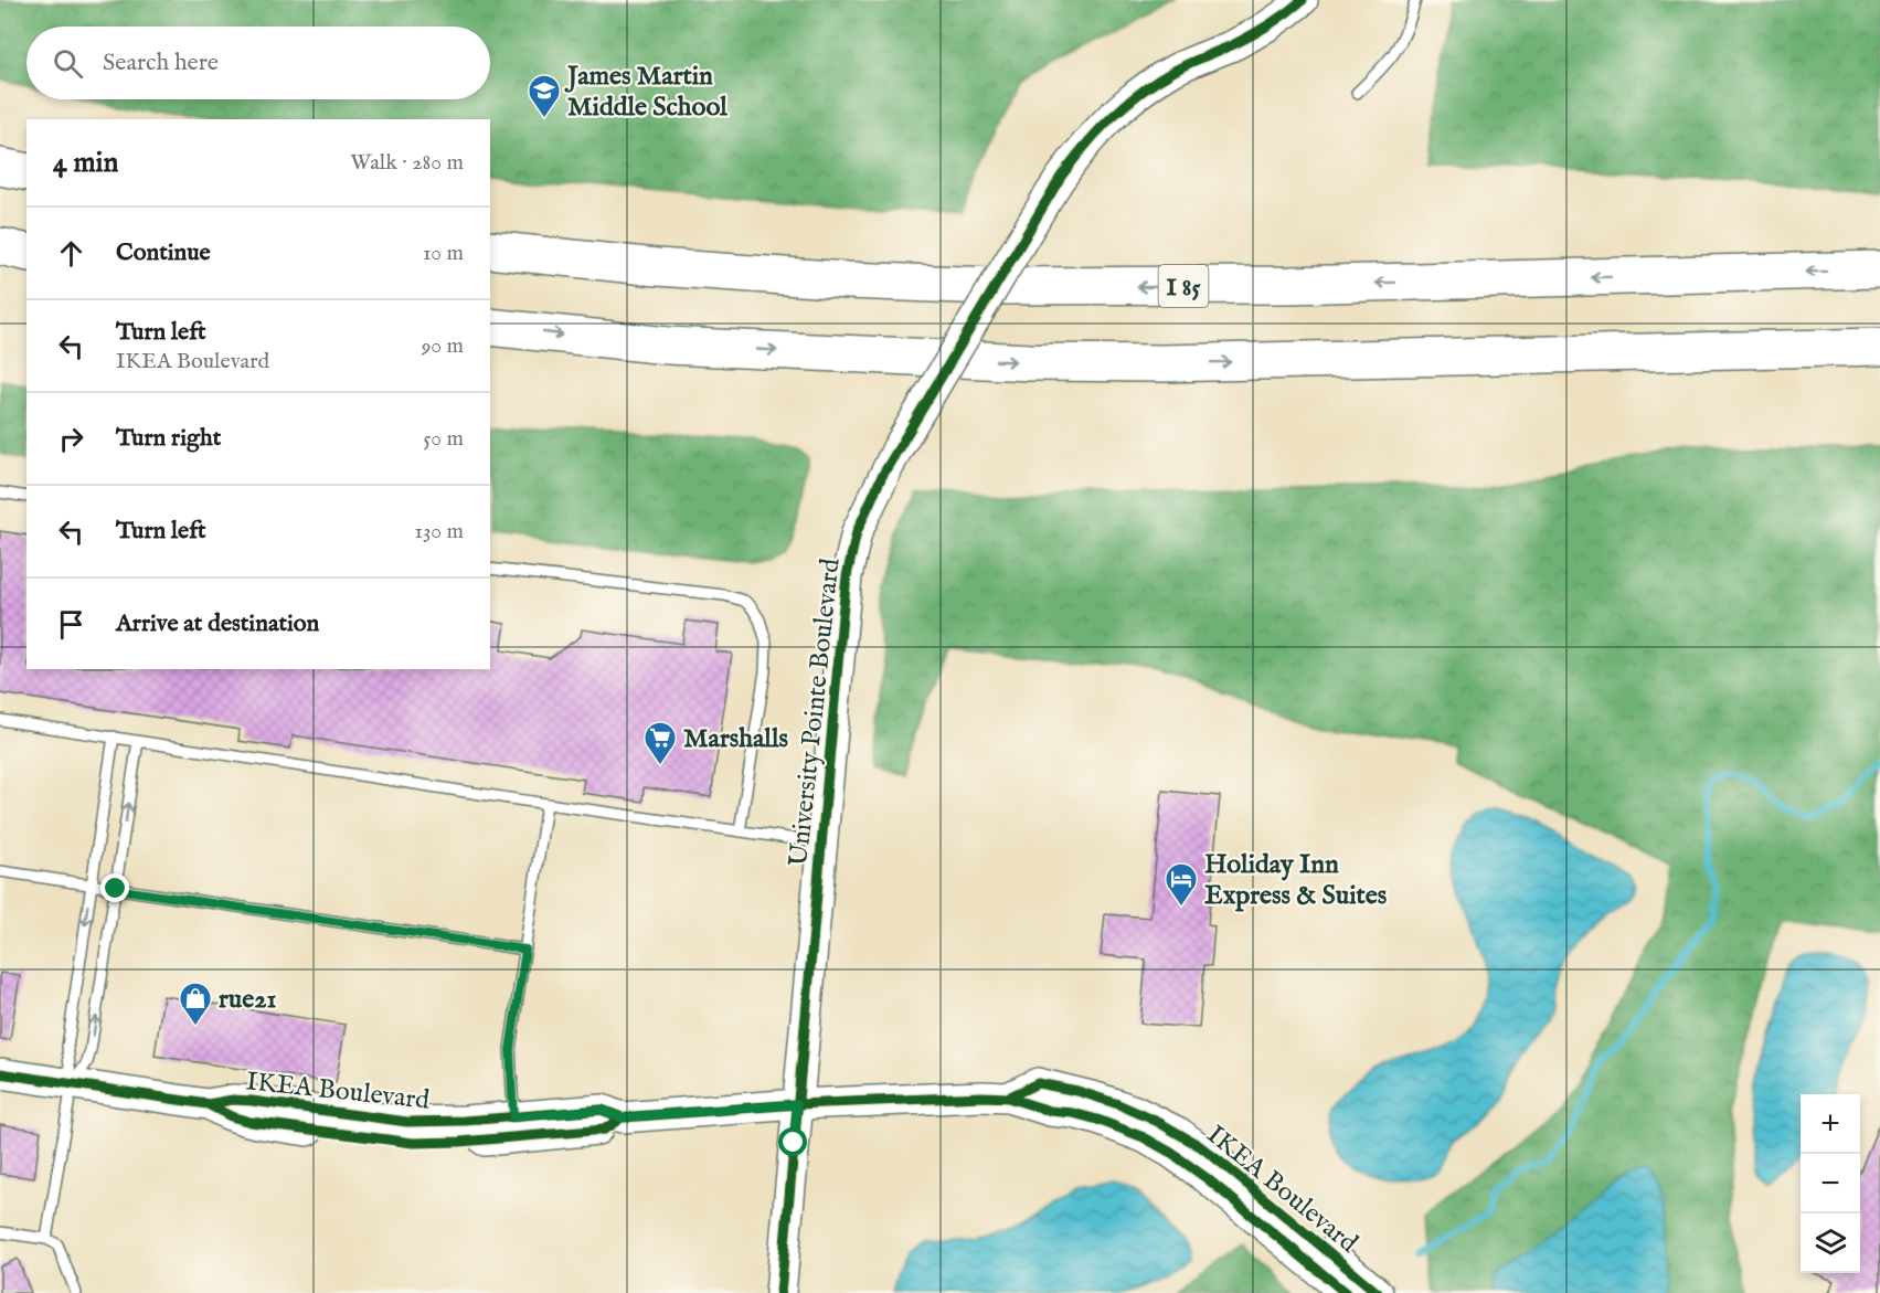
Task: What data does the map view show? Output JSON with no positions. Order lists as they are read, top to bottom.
{
  "streets": {
    "highway": ["I 85"],
    "street": ["University Pointe Boulevard", "IKEA Boulevard"]
  },
  "crossings": [
    ["University Pointe Boulevard", "IKEA Boulevard"]
  ],
  "places": {
    "school or university": ["James Martin Middle School"],
    "supermarket": ["Marshalls"],
    "hotel": ["Holiday Inn Express & Suites"],
    "shop": ["rue21"]
  },
  "page": {
    "search": "Search here",
    "heading": ["4 min", "Walk · 280 m"],
    "list": [
      ["Continue", "10 m"],
      ["Turn left", "IKEA Boulevard", "90 m"],
      ["Turn right", "50 m"],
      ["Turn left", "130 m"],
      "Arrive at destination"
    ],
    "map_buttons": ["+", "−"]
  }
}
